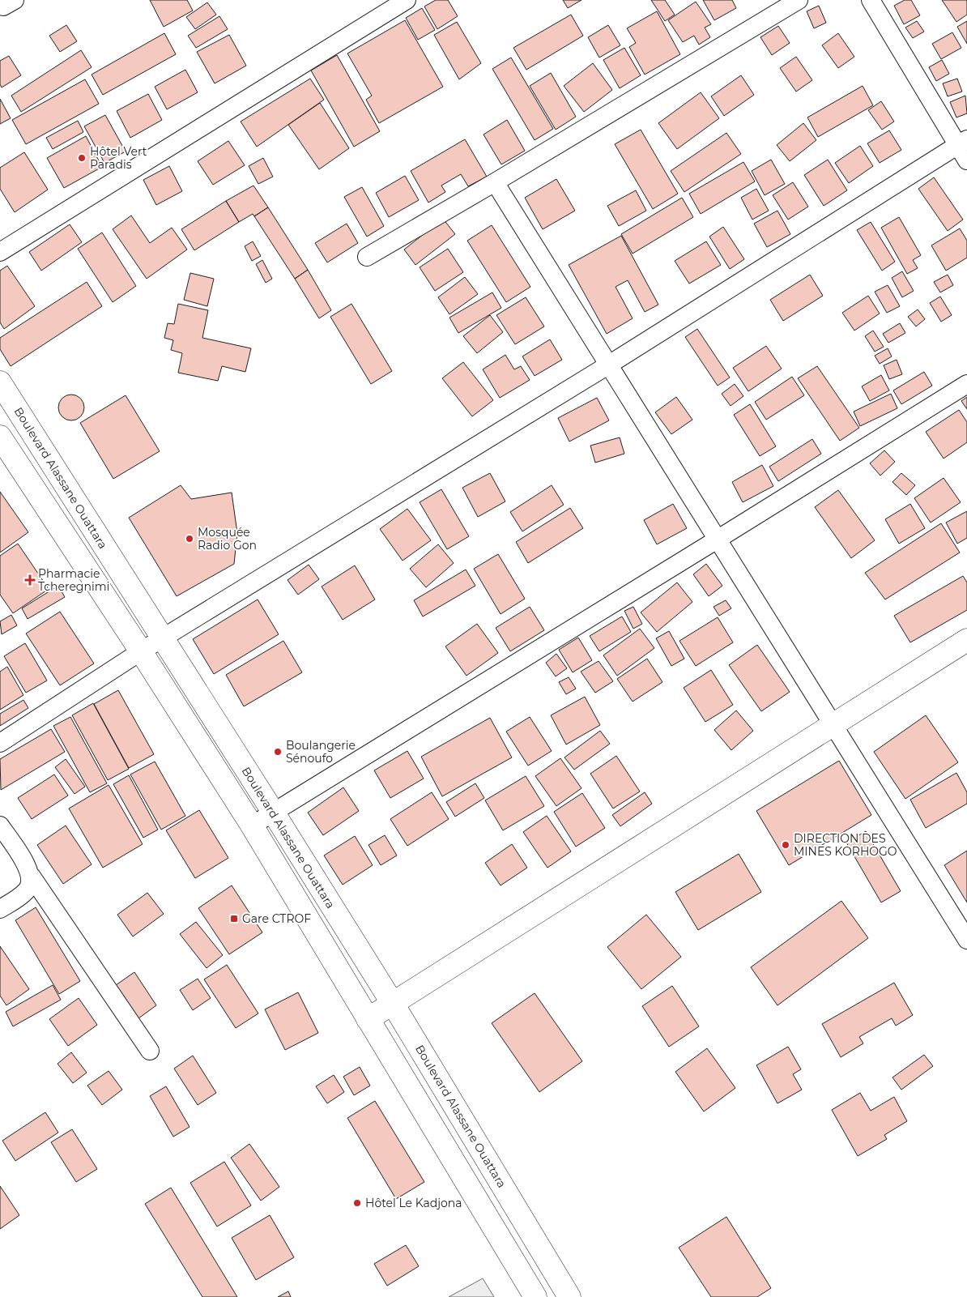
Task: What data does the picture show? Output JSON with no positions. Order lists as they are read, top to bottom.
{
  "streets": {
    "main road": ["Boulevard Alassane Ouattara"]
  },
  "places": {
    "other": [
      "Hôtel Vert Paradis",
      "Mosquée Radio Gon",
      "Boulangerie Sénoufo",
      "DIRECTION DES MINES KORHOGO",
      "Hôtel Le Kadjona"
    ],
    "health": ["Pharmacie Tcheregnimi"],
    "transit": ["Gare CTROF"]
  }
}
